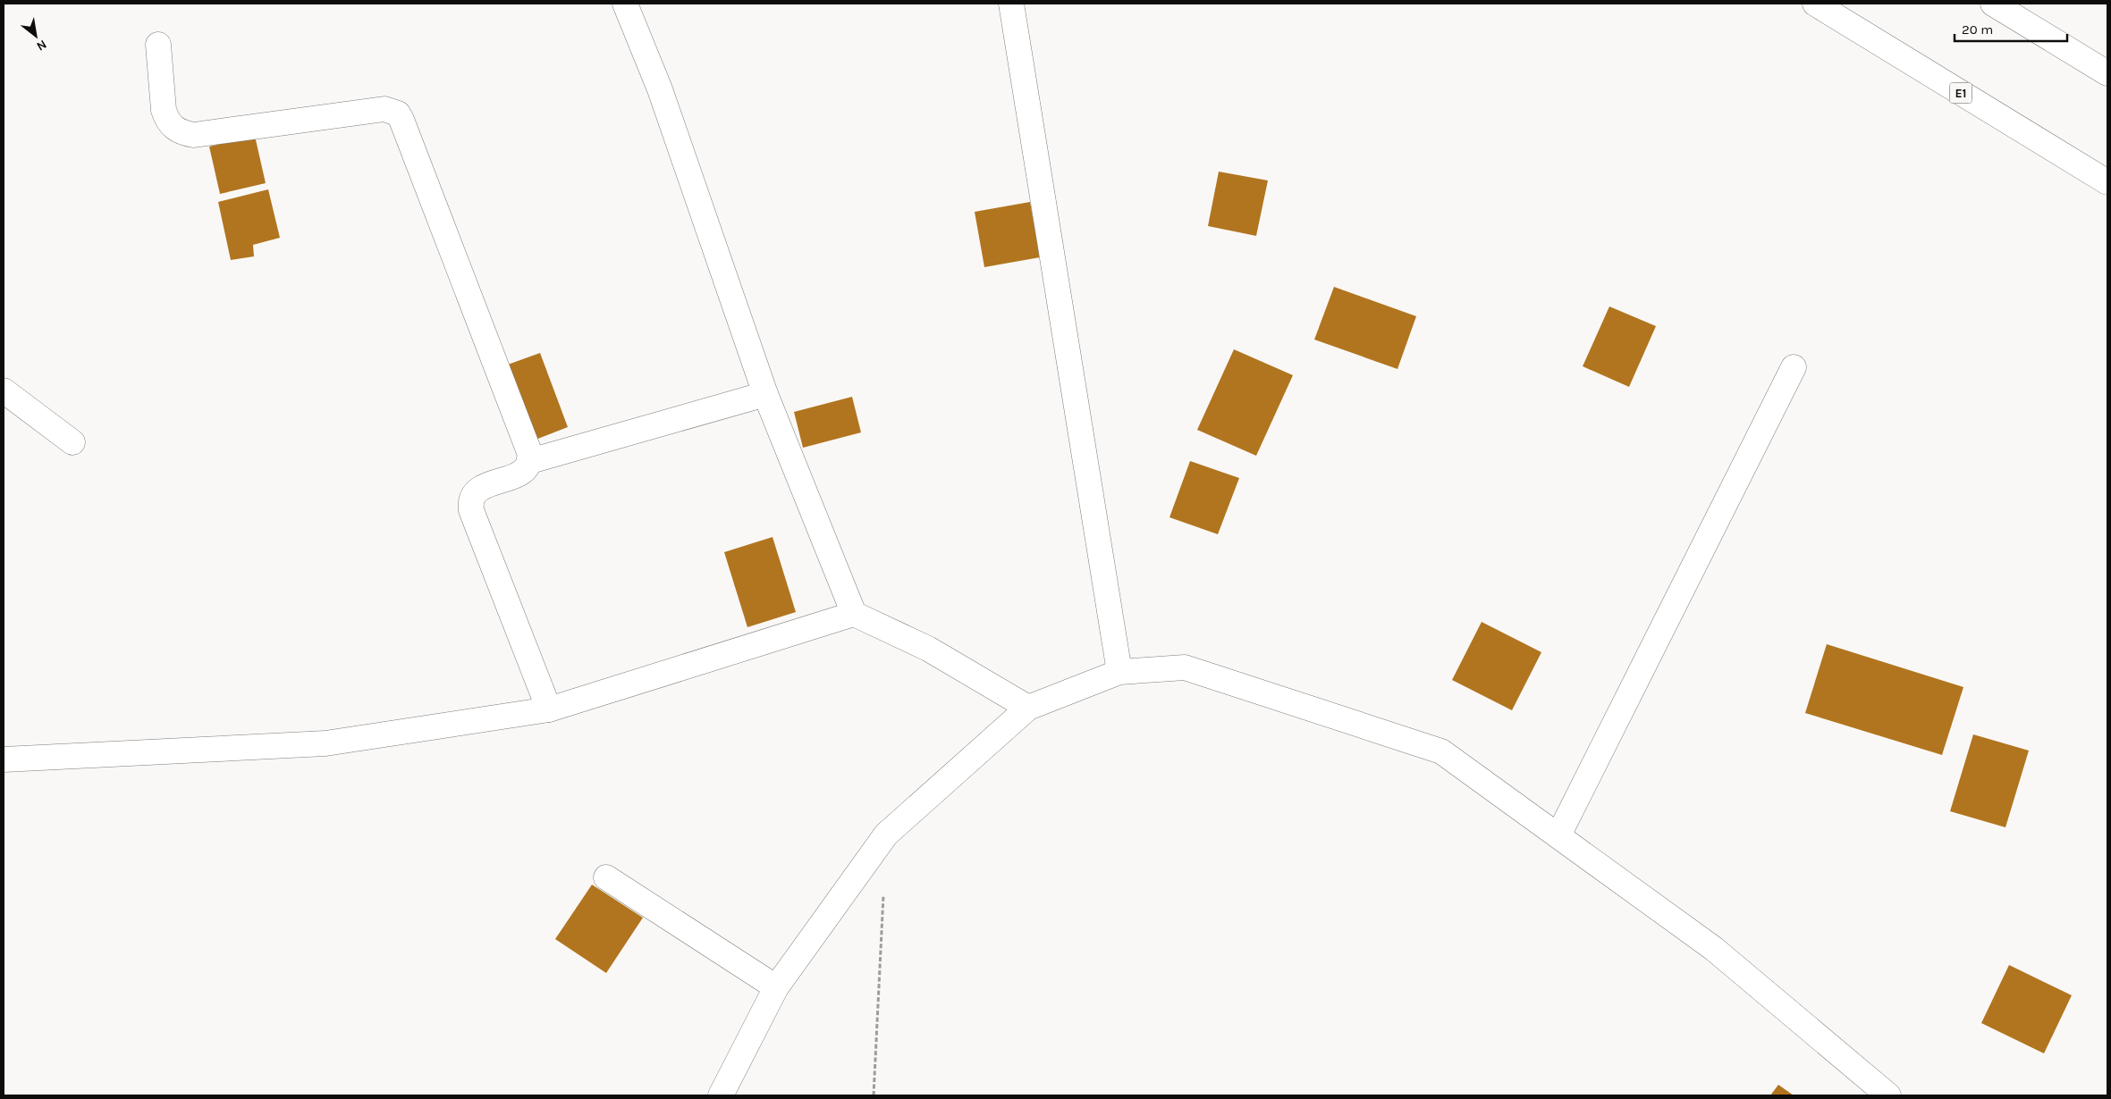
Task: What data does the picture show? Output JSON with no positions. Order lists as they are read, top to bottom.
{
  "streets": {
    "main road": ["E1"]
  },
  "scale_bar": "20 m",
  "north": "bottom right"
}
